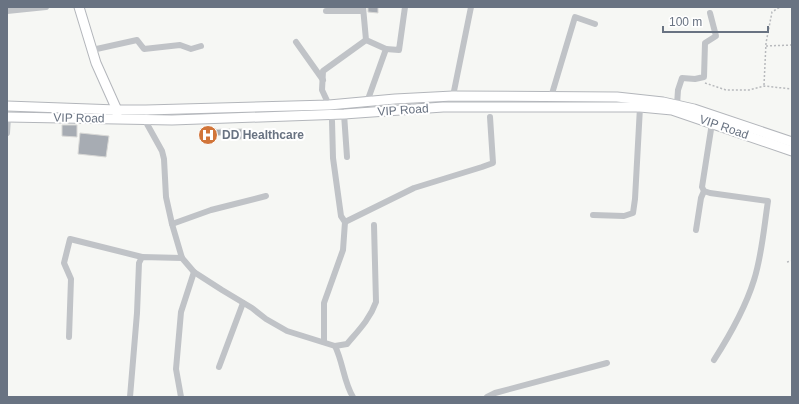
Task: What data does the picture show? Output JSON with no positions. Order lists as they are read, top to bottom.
{
  "streets": {
    "main road": ["VIP Road"]
  },
  "places": {
    "hospital": ["DD Healthcare"]
  },
  "scale_bar": "100 m"
}
